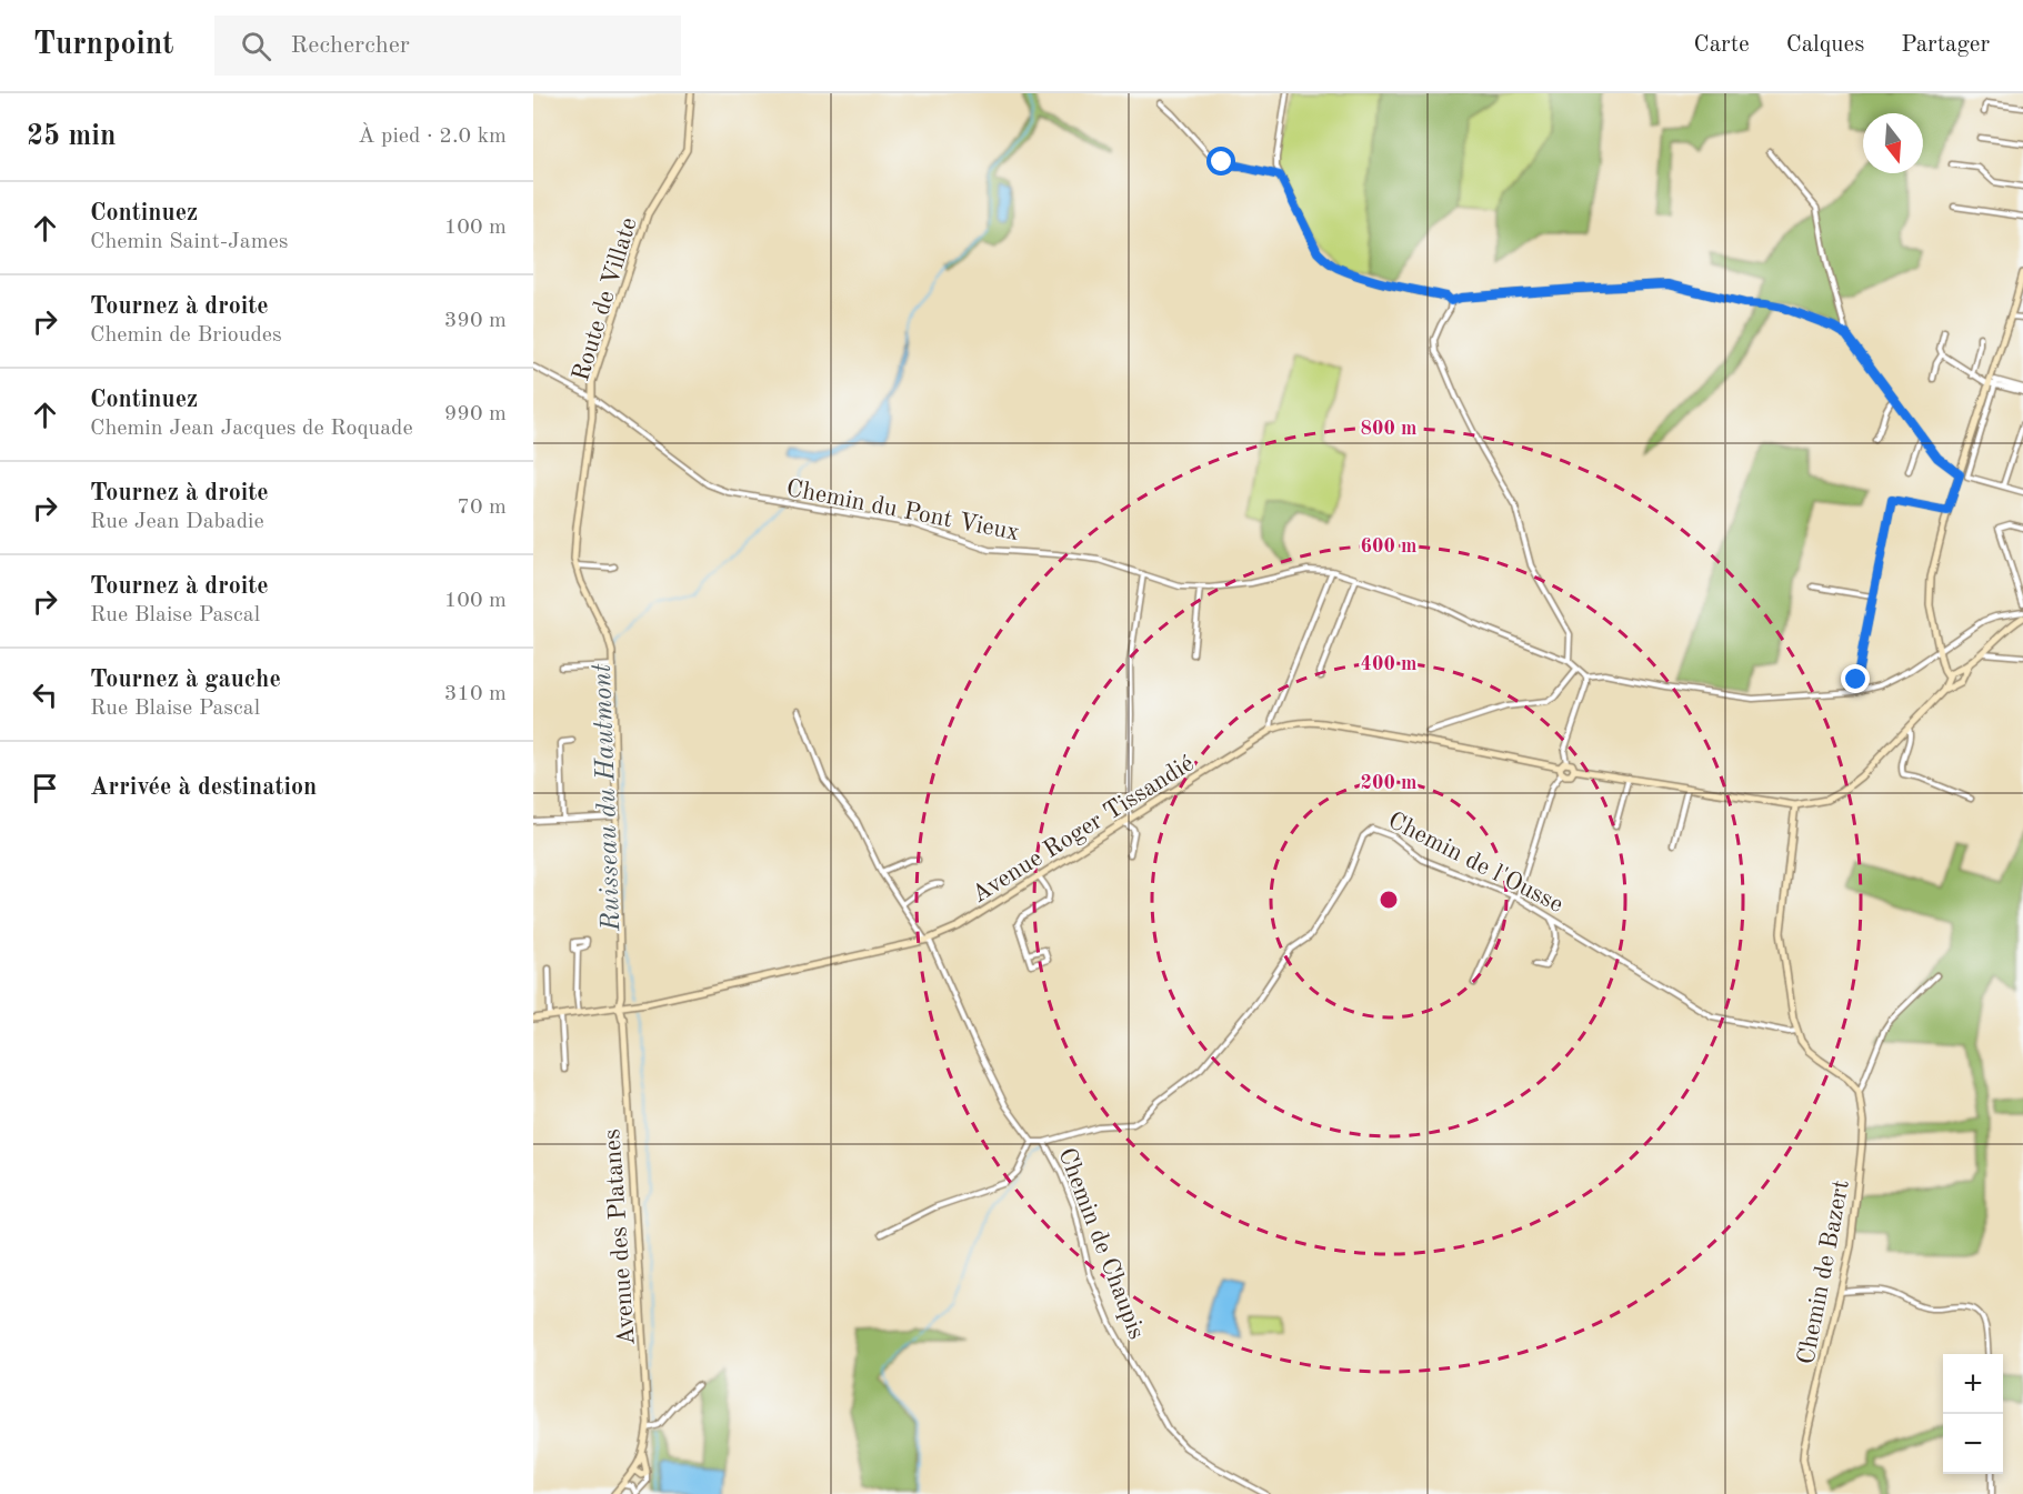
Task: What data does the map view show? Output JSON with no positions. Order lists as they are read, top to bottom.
{
  "streets": {
    "street": [
      "Route de Villate",
      "Chemin du Pont Vieux",
      "Avenue Roger Tissandié",
      "Chemin de l'Ousse",
      "Avenue des Platanes",
      "Chemin de Chaupis",
      "Chemin de Bazert"
    ]
  },
  "crossings": [
    ["Route de Villate", "Chemin du Pont Vieux"],
    ["Route de Villate", "Avenue Roger Tissandié"],
    ["Route de Villate", "Avenue des Platanes"],
    ["Avenue Roger Tissandié", "Avenue des Platanes"],
    ["Chemin de l'Ousse", "Chemin de Chaupis"]
  ],
  "water": ["Ruisseau du Hautmont"],
  "north": "bottom",
  "page": {
    "header": "Turnpoint",
    "search": "Rechercher",
    "nav": ["Carte", "Calques", "Partager"],
    "heading": ["25 min", "À pied · 2.0 km"],
    "list": [
      ["Continuez", "Chemin Saint-James", "100 m"],
      ["Tournez à droite", "Chemin de Brioudes", "390 m"],
      ["Continuez", "Chemin Jean Jacques de Roquade", "990 m"],
      ["Tournez à droite", "Rue Jean Dabadie", "70 m"],
      ["Tournez à droite", "Rue Blaise Pascal", "100 m"],
      ["Tournez à gauche", "Rue Blaise Pascal", "310 m"],
      "Arrivée à destination"
    ],
    "map_buttons": ["+", "−"]
  },
  "rings": [
    "800 m",
    "600 m",
    "400 m",
    "200 m"
  ]
}
